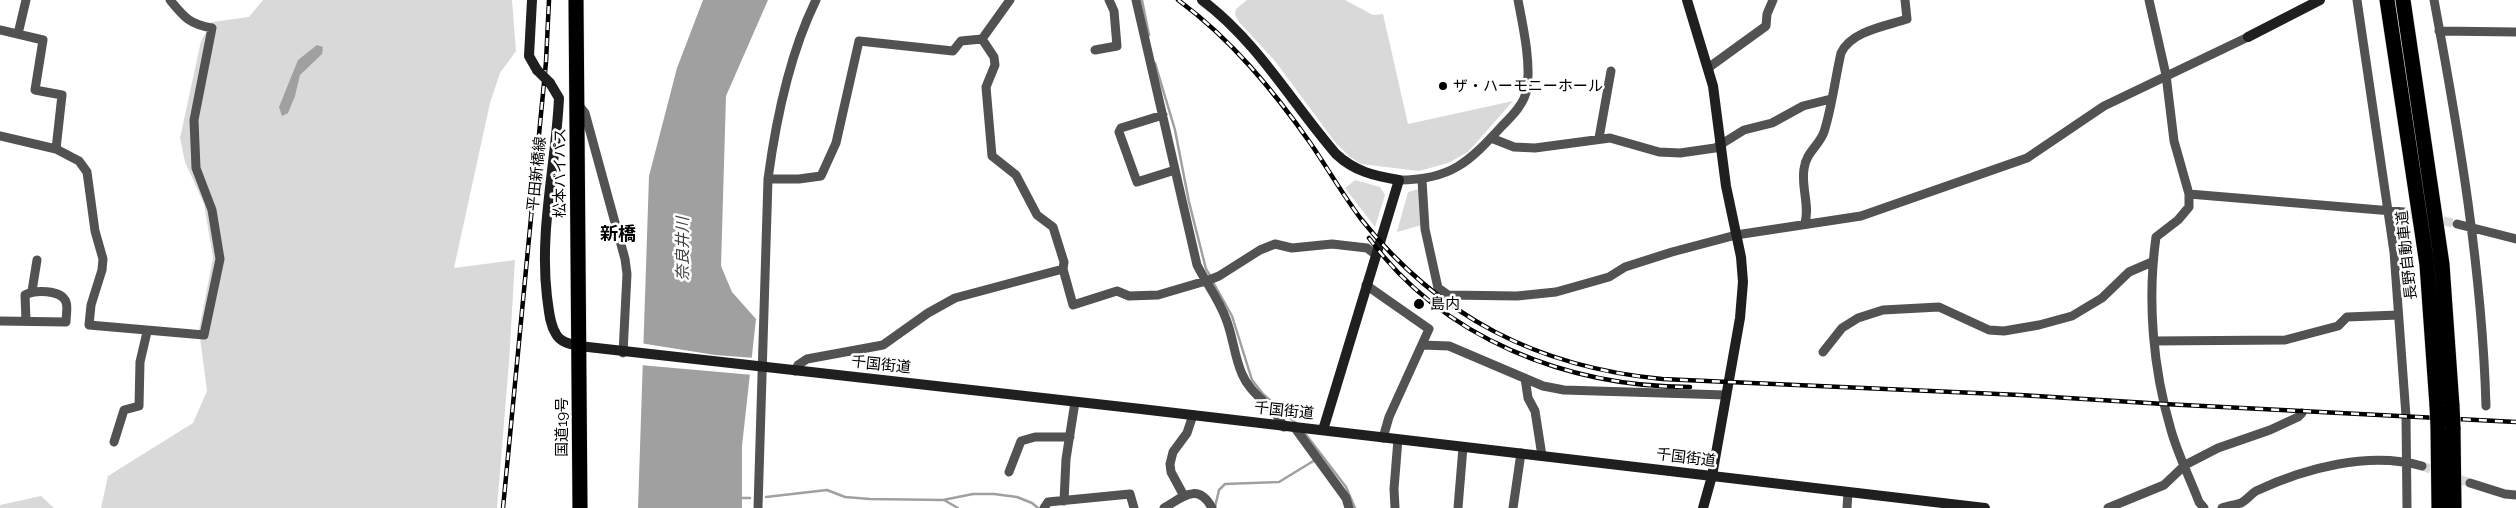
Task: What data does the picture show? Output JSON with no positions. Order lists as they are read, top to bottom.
{
  "streets": {
    "highway": ["松本バイパス", "長野自動車道", "国道19号"],
    "street": ["平田新橋線", "千国街道"]
  },
  "crossings": [
    ["松本バイパス", "平田新橋線"],
    ["松本バイパス", "千国街道"],
    ["松本バイパス", "国道19号"],
    ["平田新橋線", "千国街道"],
    ["平田新橋線", "国道19号"],
    ["千国街道", "国道19号"]
  ],
  "districts": ["新橋"],
  "water": ["奈良井川"],
  "places": ["ザ・ハーモニーホール", "島内"]
}
